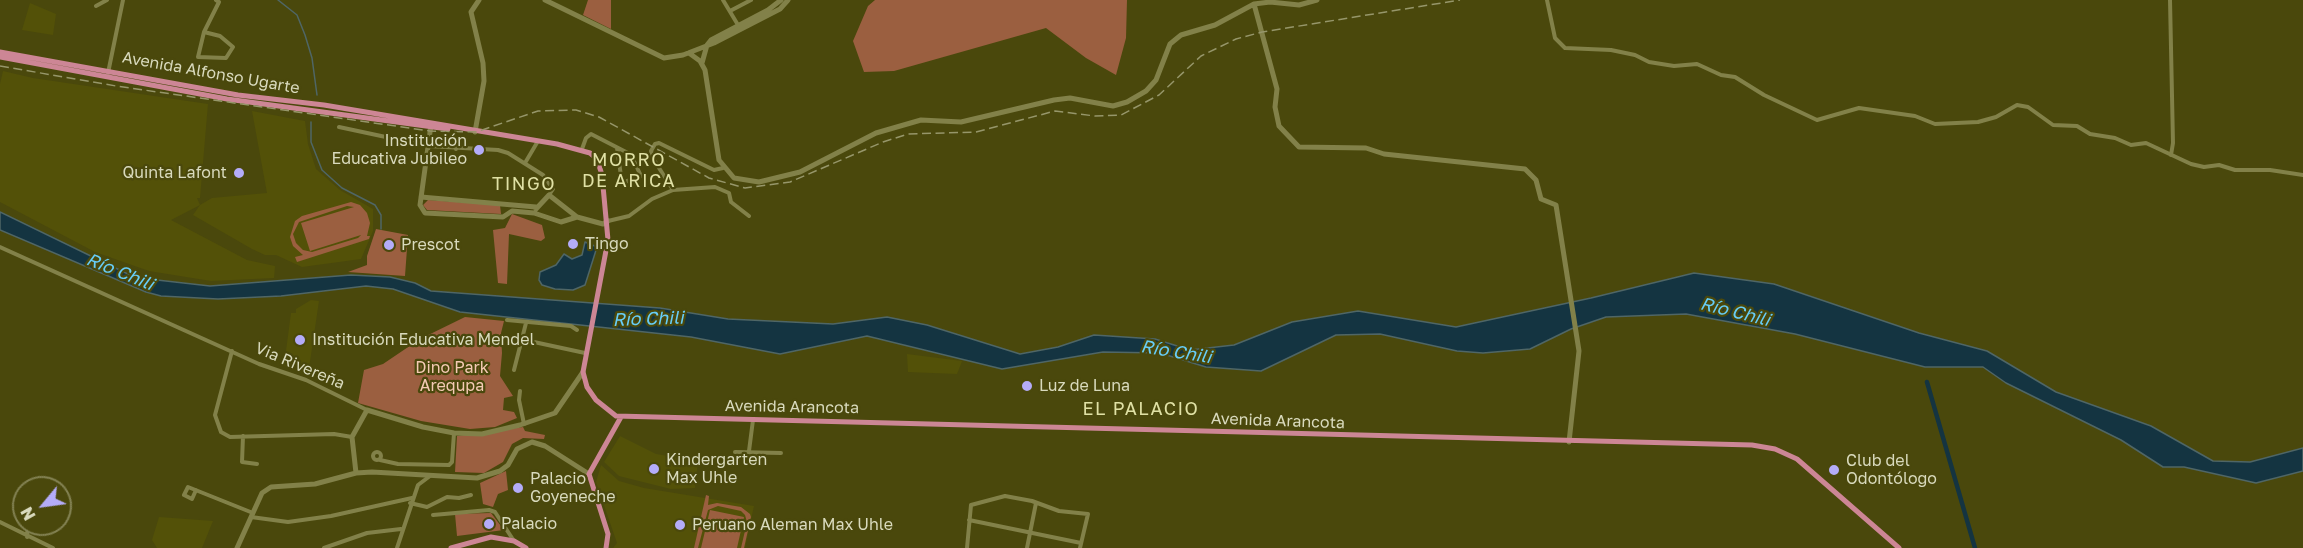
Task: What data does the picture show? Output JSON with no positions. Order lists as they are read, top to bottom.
{
  "streets": {
    "main road": ["Avenida Alfonso Ugarte", "Via Rivereña", "Avenida Arancota"]
  },
  "districts": ["MORRO DE ARICA", "TINGO", "EL PALACIO"],
  "water": ["Río Chili"],
  "parks": ["Dino Park Arequpa"],
  "places": [
    "Institución Educativa Jubileo",
    "Quinta Lafont",
    "Tingo",
    "Prescot",
    "Institución Educativa Mendel",
    "Luz de Luna",
    "Kindergarten Max Uhle",
    "Club del Odontólogo",
    "Palacio Goyeneche",
    "Palacio",
    "Peruano Aleman Max Uhle"
  ],
  "north": "bottom left"
}
